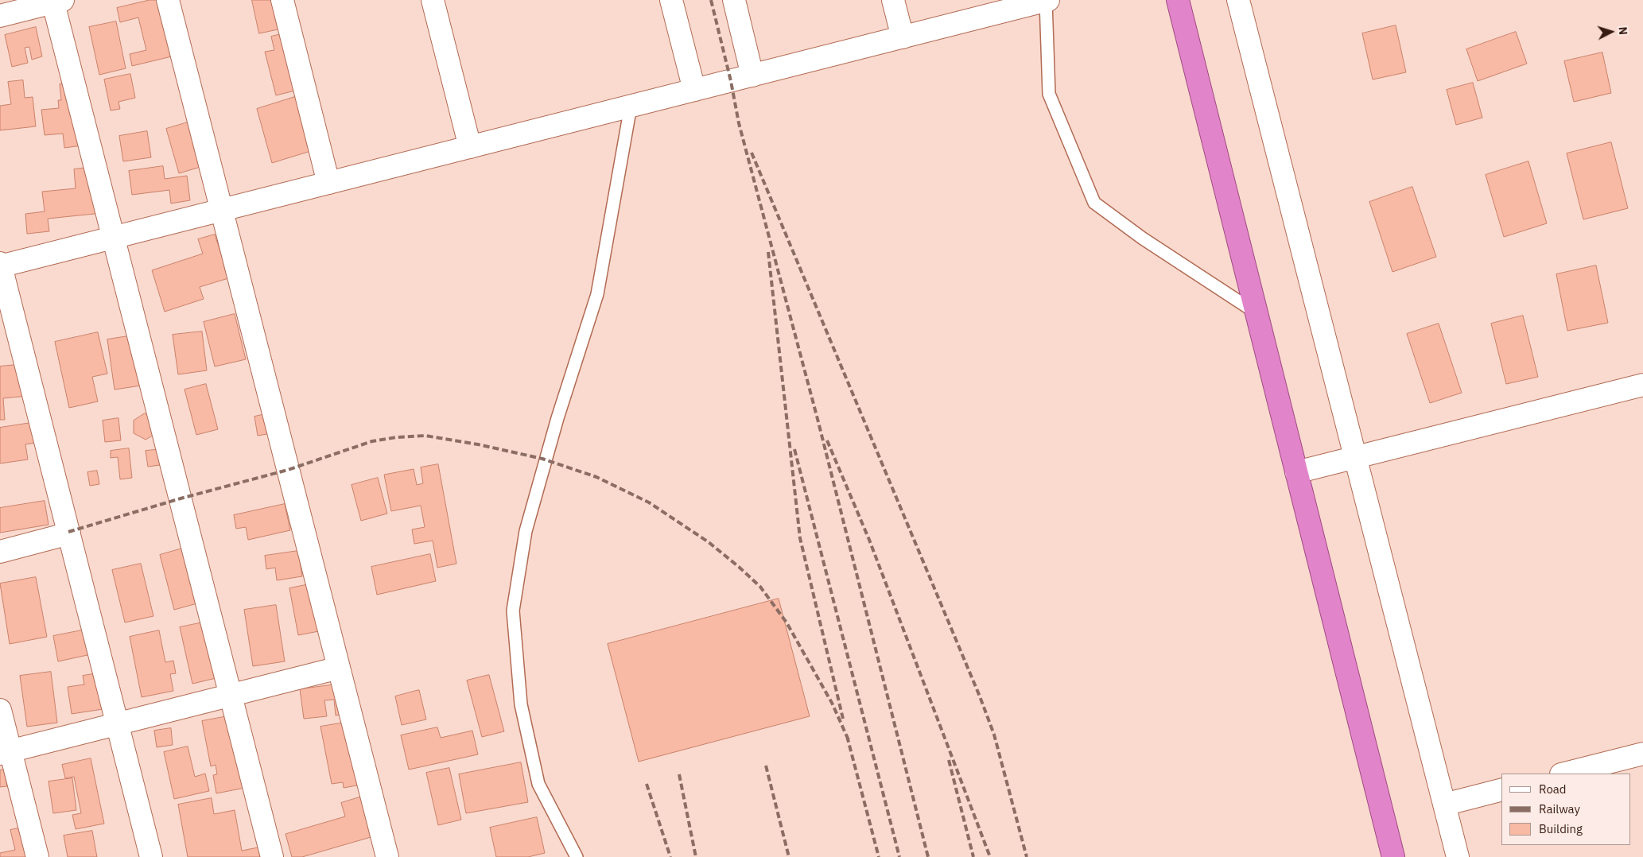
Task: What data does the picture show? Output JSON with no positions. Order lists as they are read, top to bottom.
{
  "legend": ["Road", "Railway", "Building"],
  "north": "right"
}
